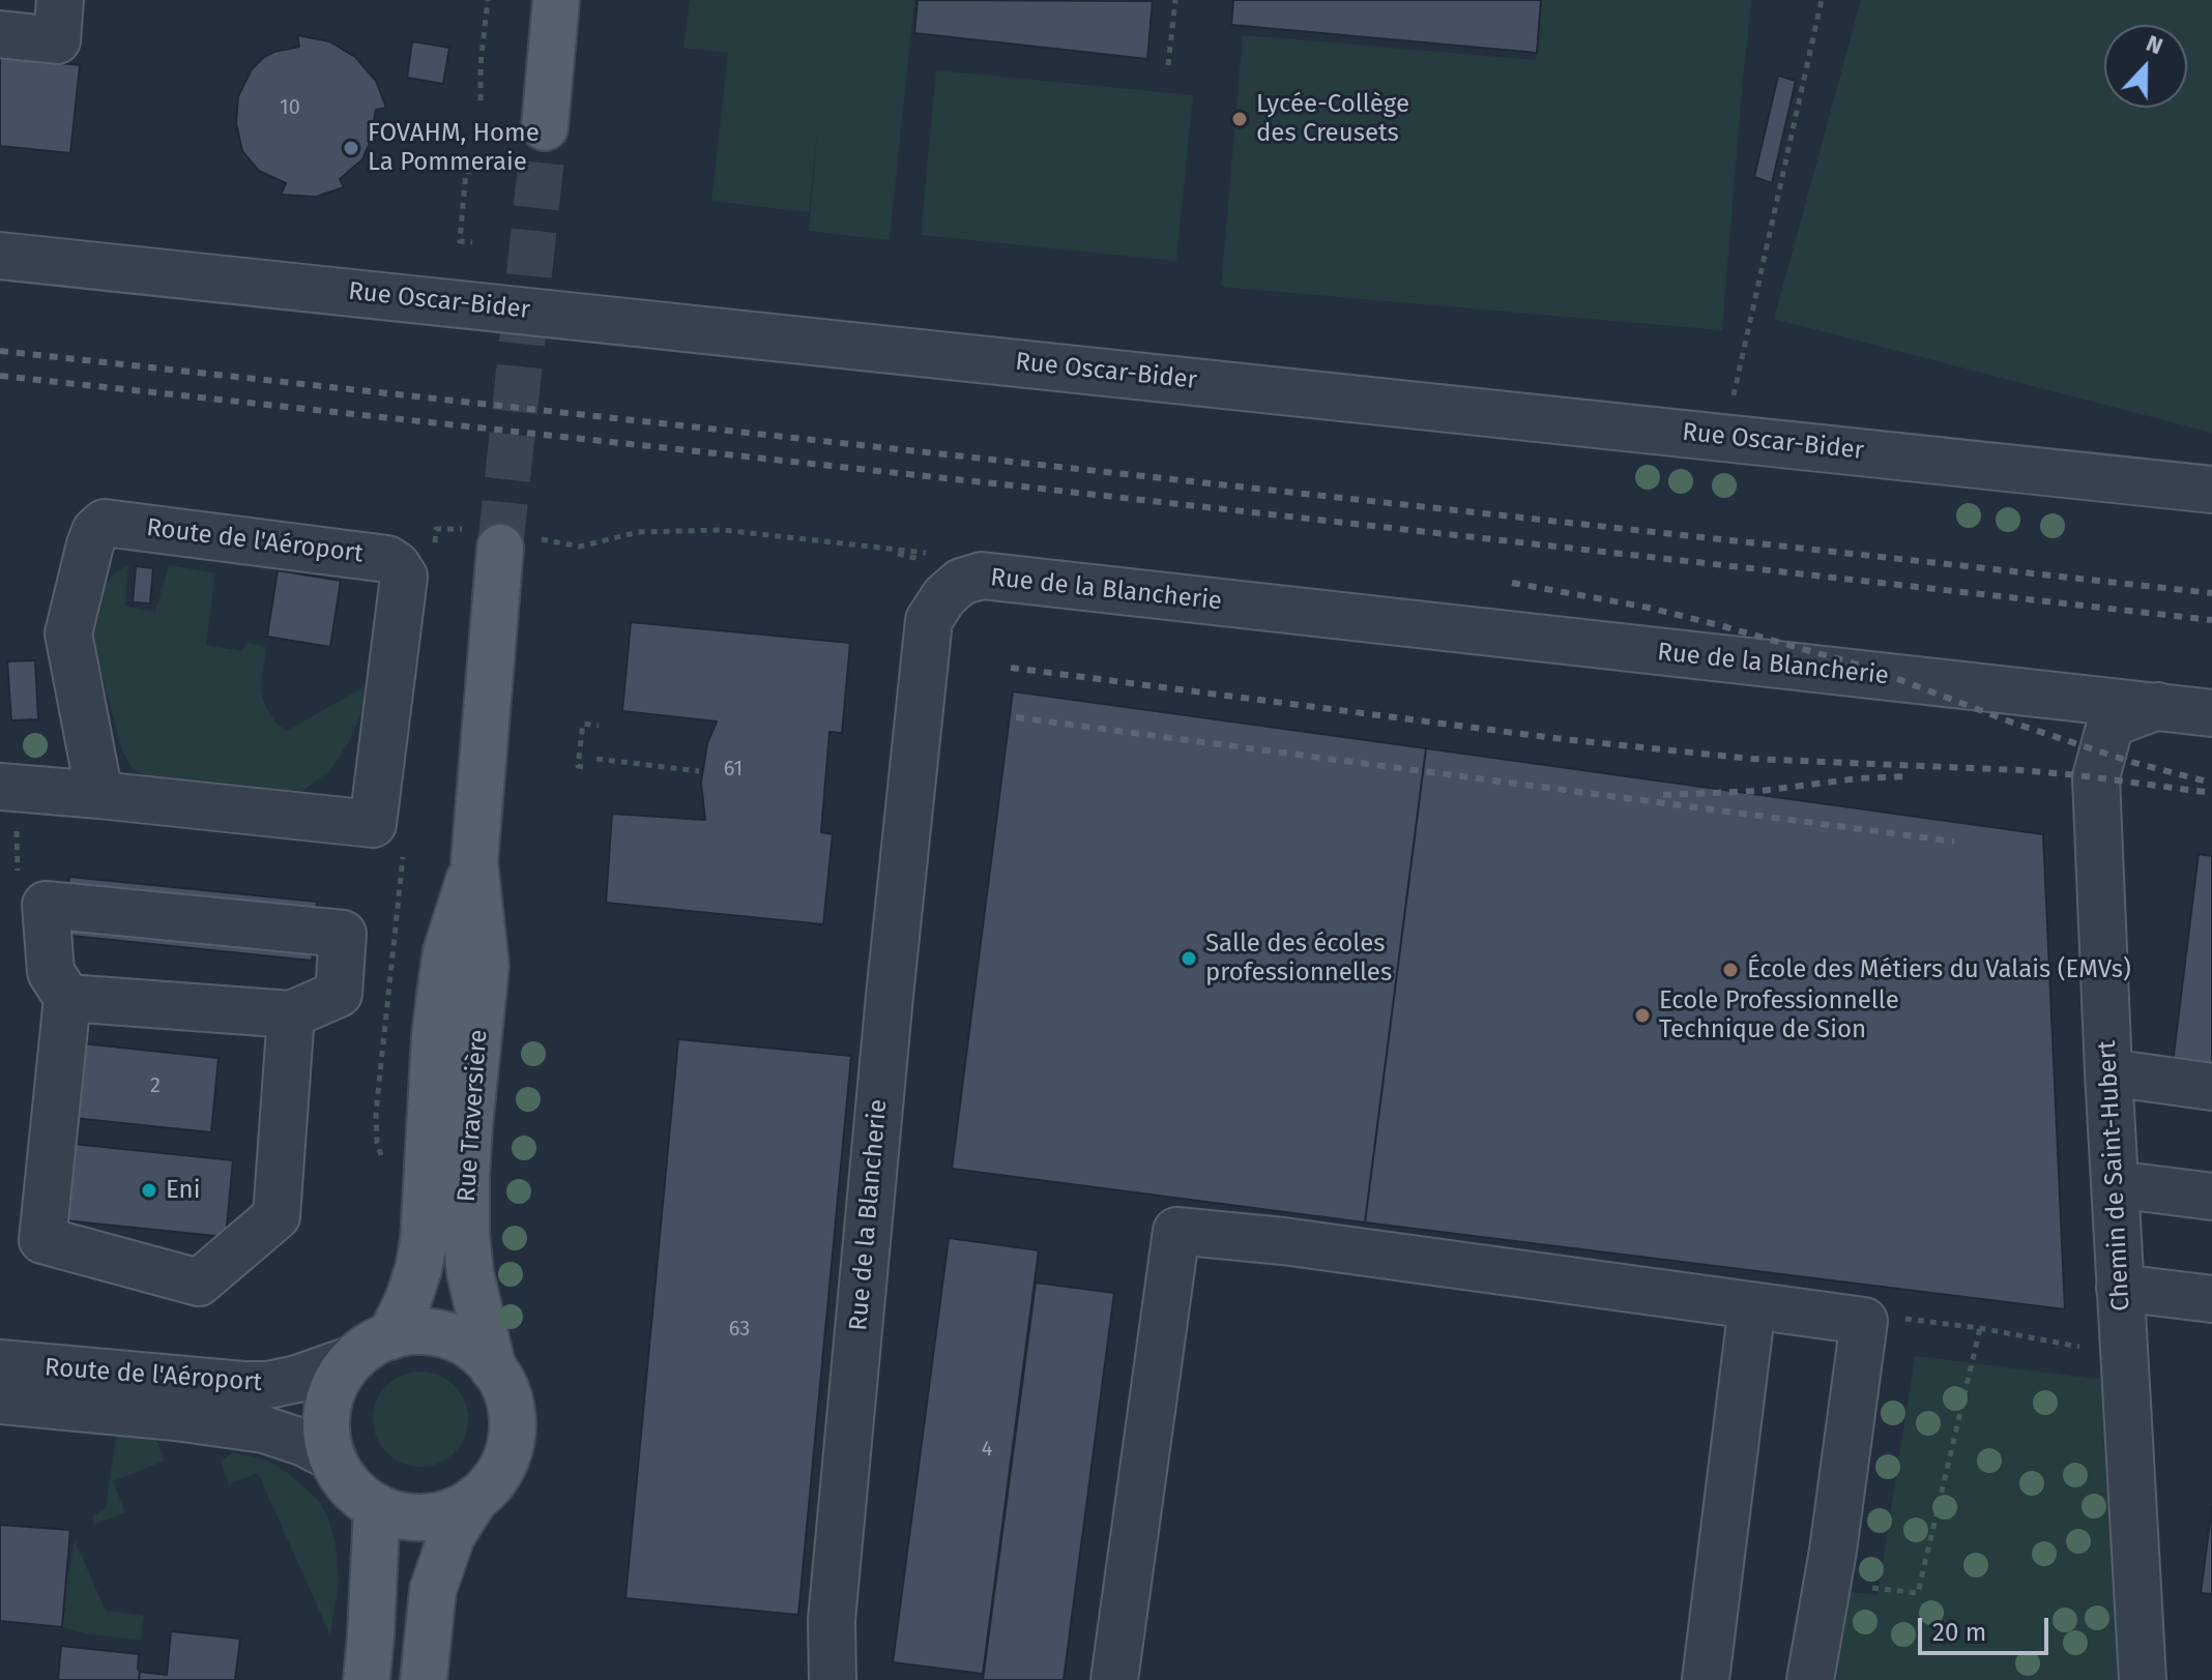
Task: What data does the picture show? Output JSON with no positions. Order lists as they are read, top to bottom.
{
  "streets": {
    "main road": ["Rue Traversière"],
    "street": [
      "Rue Oscar-Bider",
      "Route de l'Aéroport",
      "Rue de la Blancherie",
      "Chemin de Saint-Hubert"
    ]
  },
  "crossings": [
    ["Route de l'Aéroport", "Rue Traversière"],
    ["Rue de la Blancherie", "Chemin de Saint-Hubert"]
  ],
  "places": [
    "Lycée-Collège des Creusets",
    "FOVAHM, Home La Pommeraie",
    "Salle des écoles professionnelles",
    "École des Métiers du Valais (EMVs)",
    "Ecole Professionnelle Technique de Sion",
    "Eni"
  ],
  "house_numbers": [
    "10",
    "61",
    "2",
    "63",
    "4"
  ],
  "scale_bar": "20 m",
  "north": "top"
}
